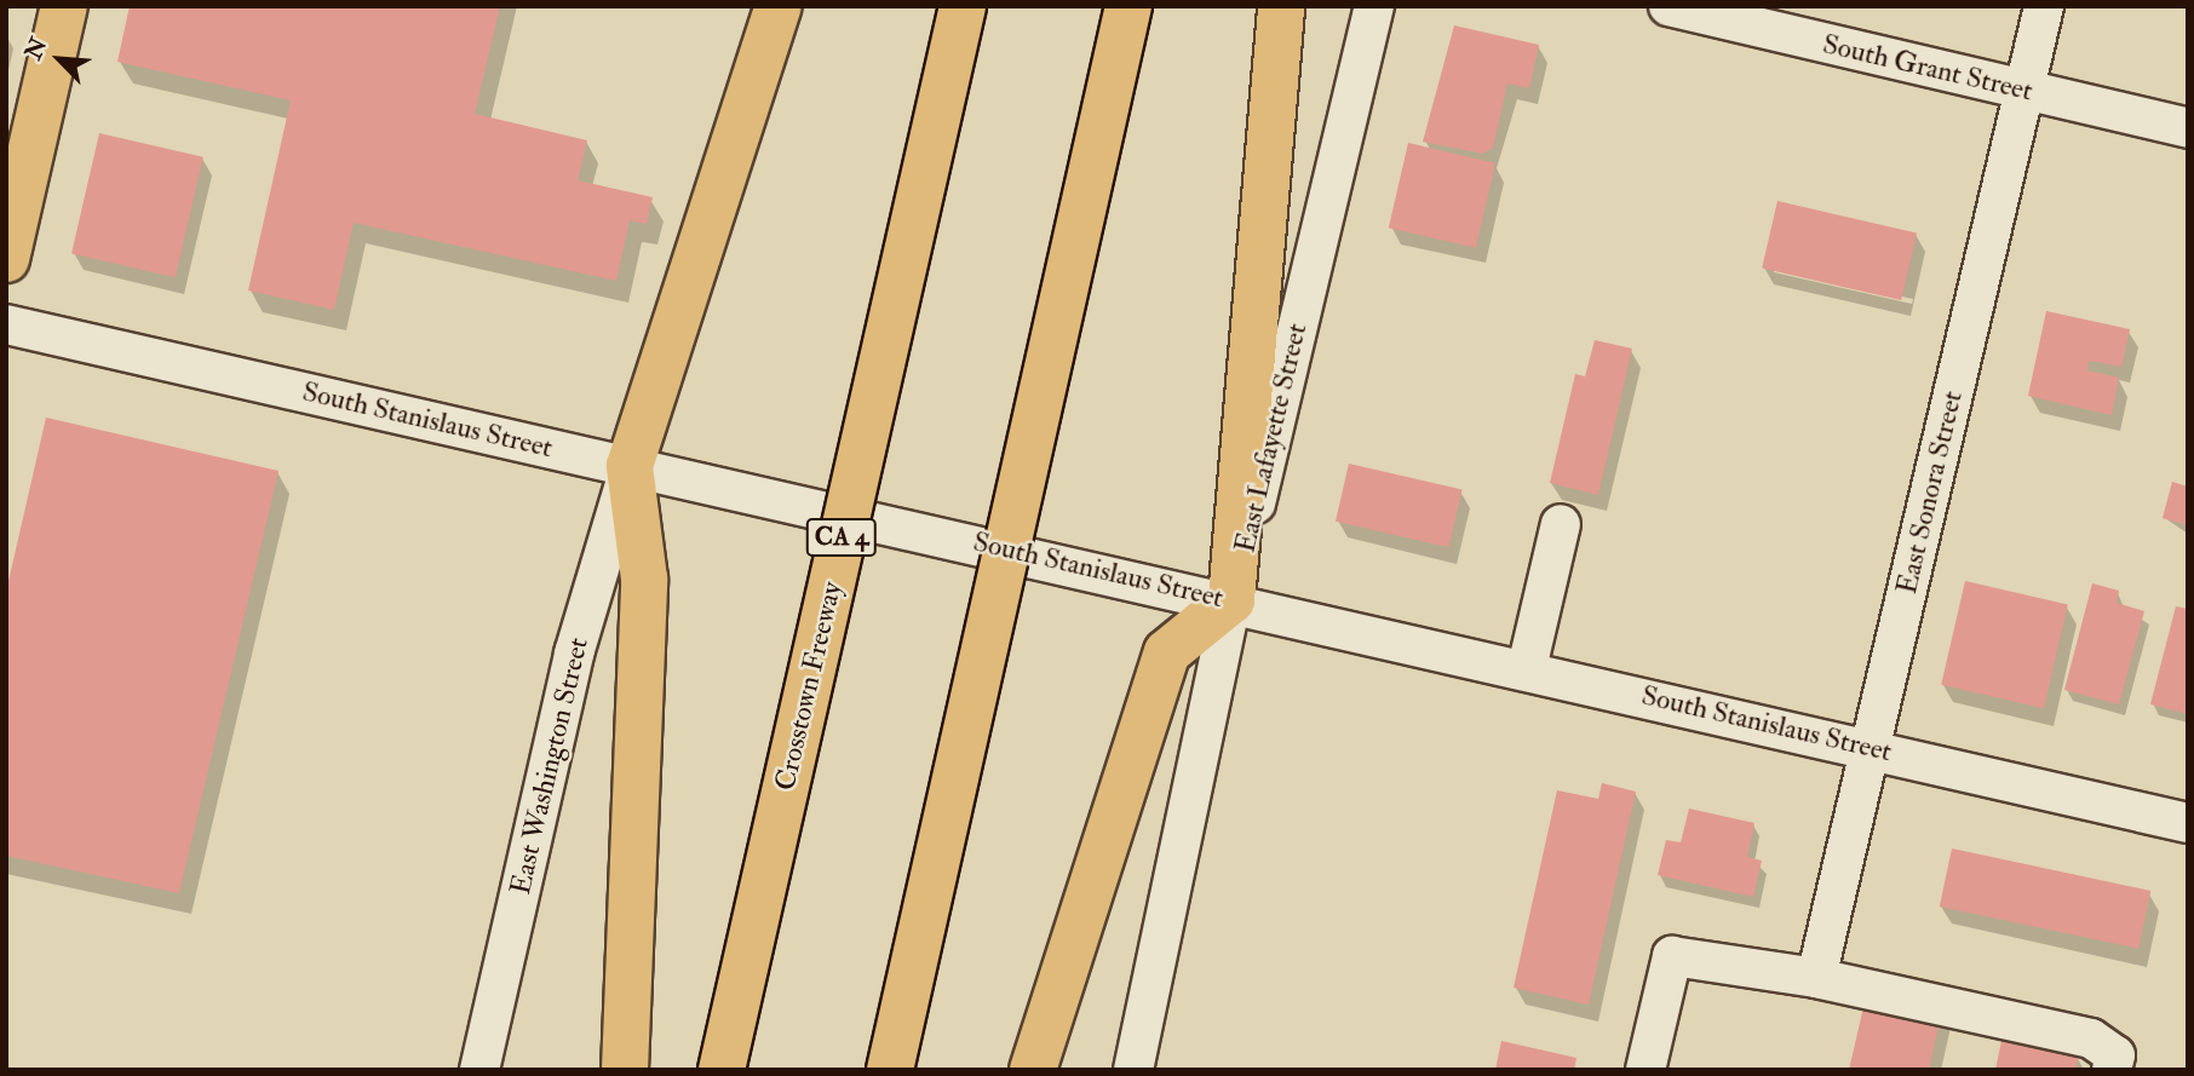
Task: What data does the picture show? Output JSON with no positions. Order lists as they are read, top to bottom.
{
  "streets": {
    "main road": ["CA 4", "Crosstown Freeway"],
    "street": [
      "South Grant Street",
      "South Stanislaus Street",
      "East Lafayette Street",
      "East Sonora Street",
      "East Washington Street"
    ]
  },
  "crossings": [
    ["South Grant Street", "East Sonora Street"],
    ["South Stanislaus Street", "East Lafayette Street"],
    ["South Stanislaus Street", "East Sonora Street"],
    ["South Stanislaus Street", "East Washington Street"]
  ],
  "north": "top left"
}
